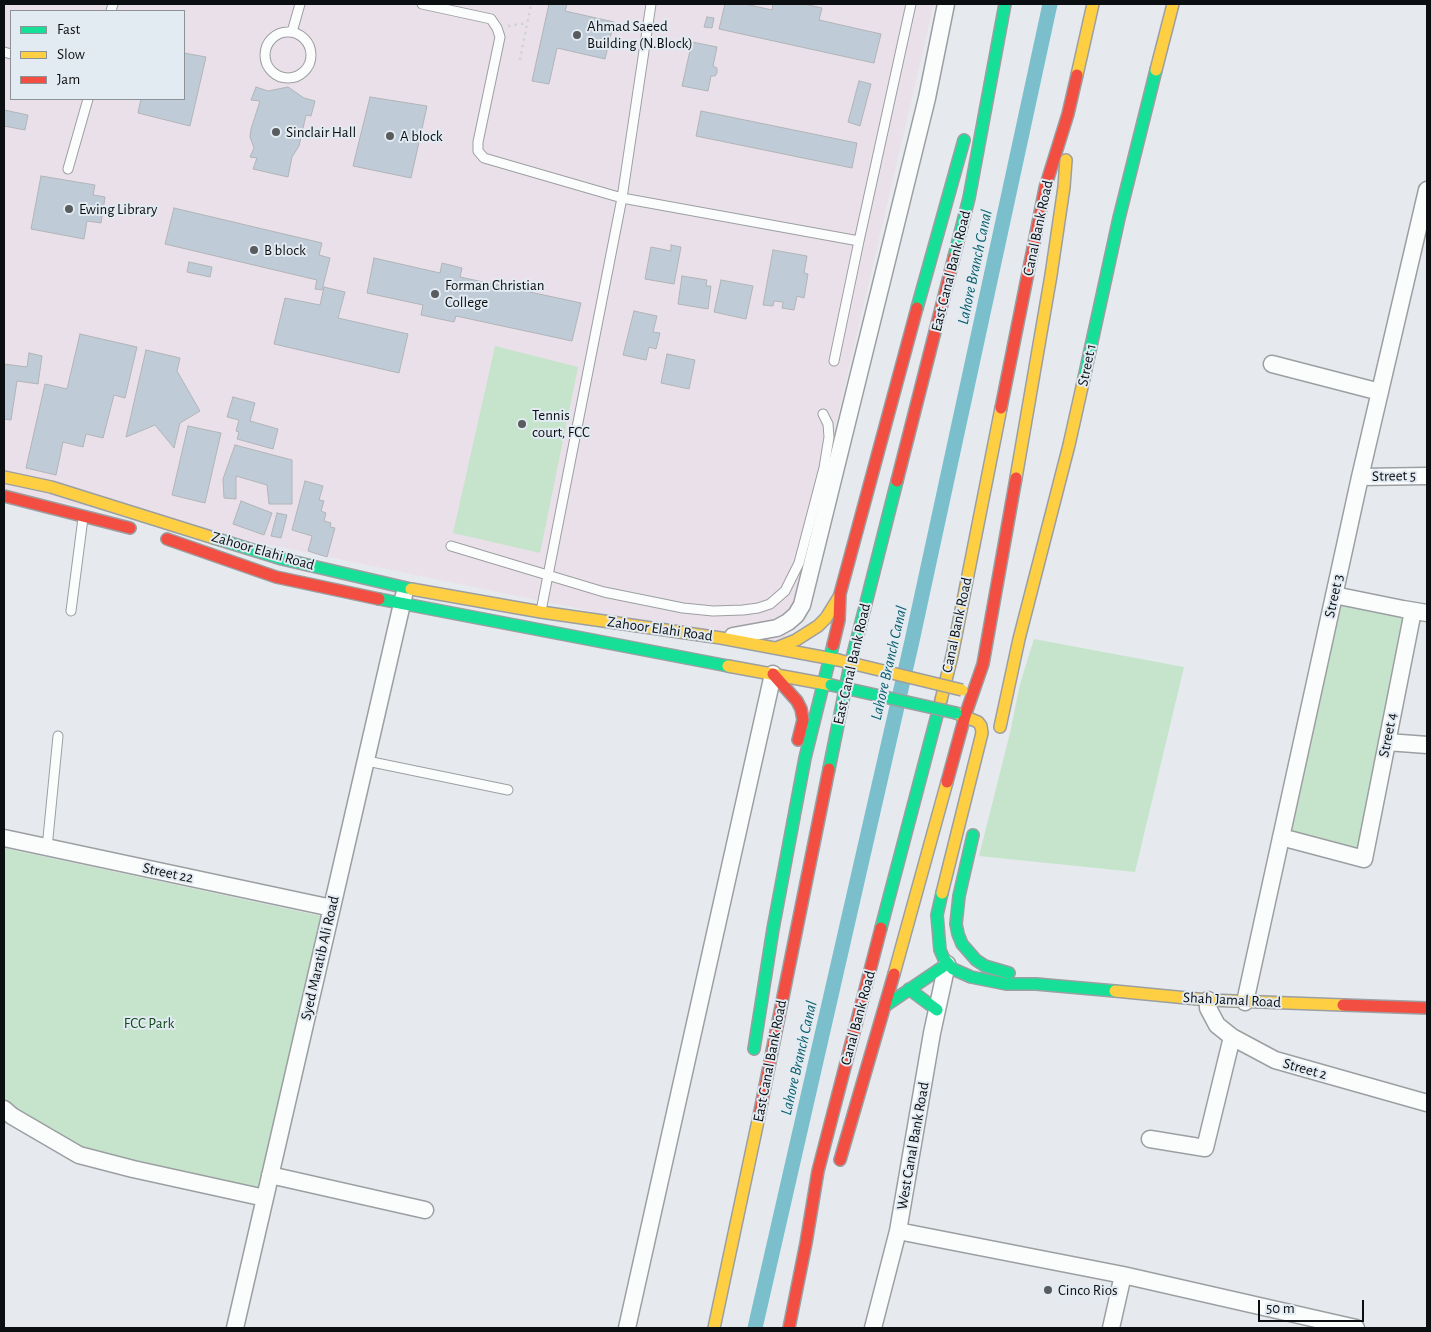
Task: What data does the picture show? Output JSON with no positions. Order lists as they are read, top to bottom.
{
  "streets": {
    "main road": [
      "Canal Bank Road",
      "East Canal Bank Road",
      "Street 1",
      "Zahoor Elahi Road",
      "Shah Jamal Road"
    ],
    "street": [
      "Street 5",
      "Street 3",
      "Street 4",
      "Street 22",
      "Syed Maratib Ali Road",
      "Street 2",
      "West Canal Bank Road"
    ]
  },
  "crossings": [
    ["Street 5", "Street 3"],
    ["Zahoor Elahi Road", "Syed Maratib Ali Road"],
    ["Street 3", "Street 4"],
    ["Street 3", "Shah Jamal Road"],
    ["Street 22", "Syed Maratib Ali Road"],
    ["Shah Jamal Road", "Street 2"]
  ],
  "water": ["Lahore Branch Canal"],
  "parks": ["FCC Park"],
  "places": [
    "Ahmad Saeed Building (N.Block)",
    "Sinclair Hall",
    "A block",
    "Ewing Library",
    "B block",
    "Forman Christian College",
    "Tennis court, FCC",
    "Cinco Rios"
  ],
  "legend": ["Fast", "Slow", "Jam"],
  "scale_bar": "50 m"
}
